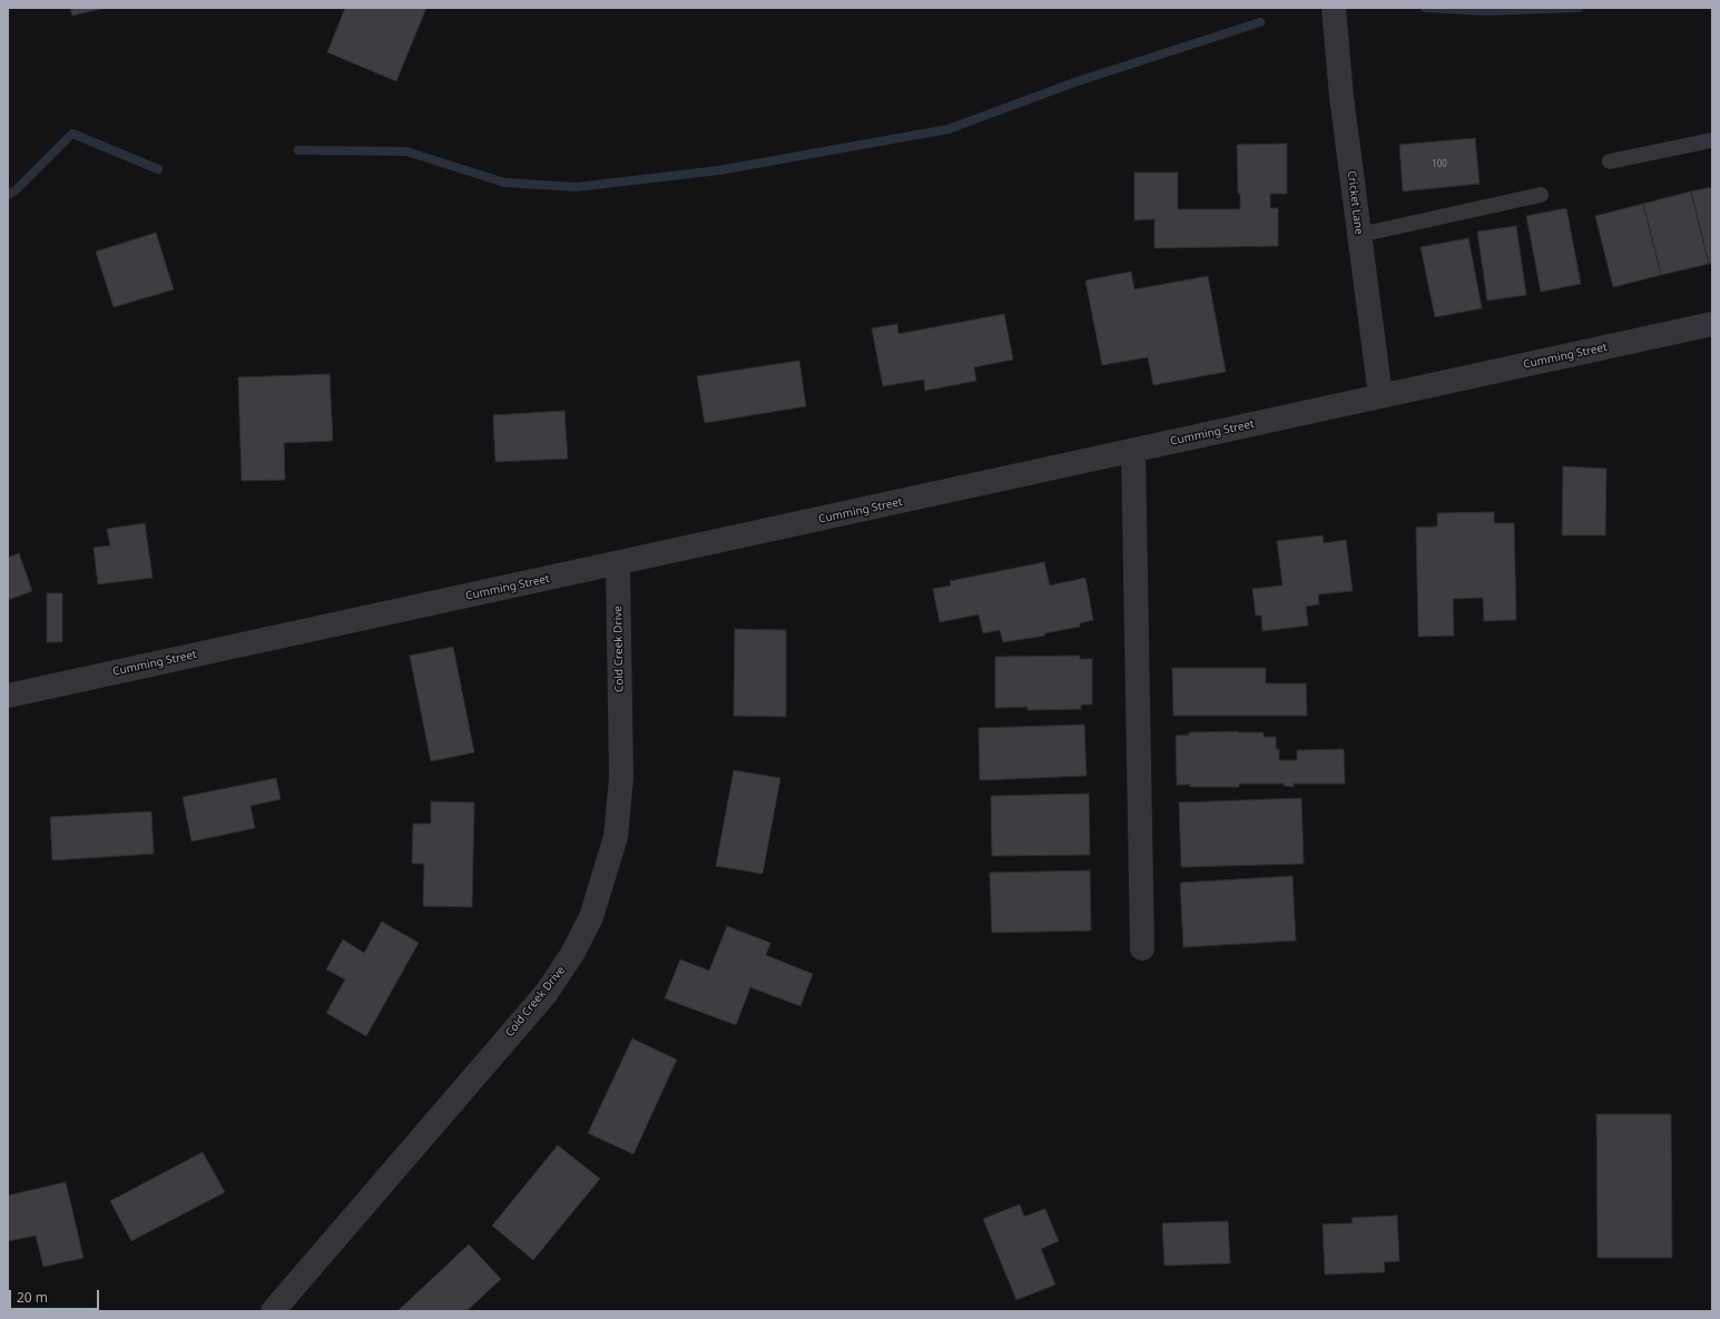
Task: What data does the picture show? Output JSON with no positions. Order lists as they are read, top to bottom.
{
  "streets": {
    "street": ["Cricket Lane", "Cumming Street", "Cold Creek Drive"]
  },
  "crossings": [
    ["Cricket Lane", "Cumming Street"],
    ["Cumming Street", "Cold Creek Drive"]
  ],
  "house_numbers": ["100"],
  "scale_bar": "20 m"
}
